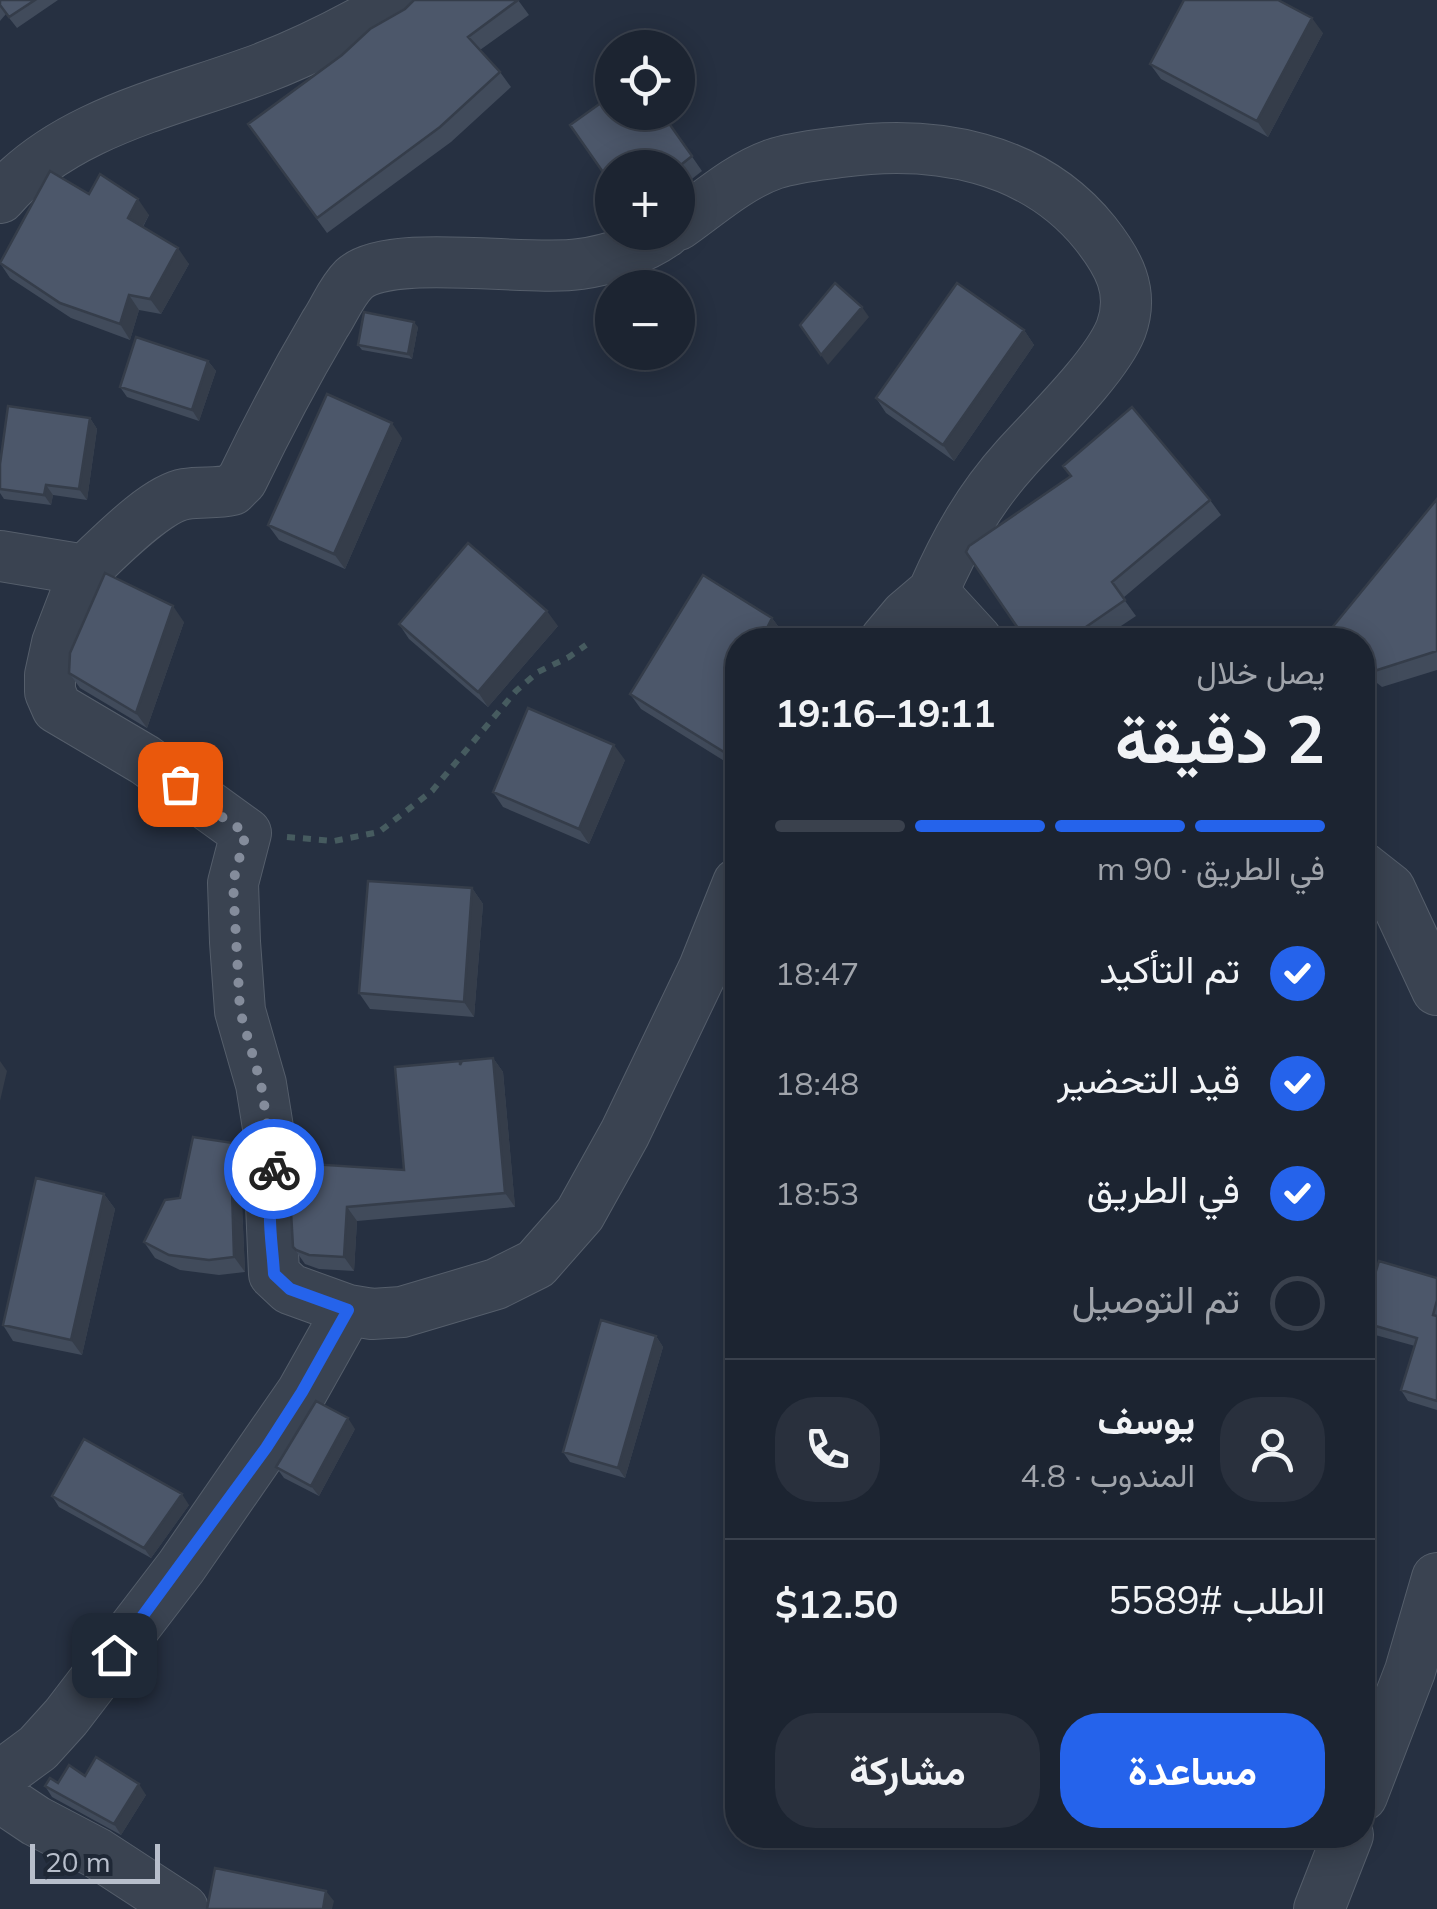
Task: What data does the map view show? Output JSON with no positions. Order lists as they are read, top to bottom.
{
  "scale_bar": "20 m",
  "page": {
    "map_buttons": ["+", "−"],
    "heading": ["2 دقيقة", "يصل خلال", "19:11–19:16"],
    "panel": [
      "يوسف",
      "المندوب · 4.8",
      "الطلب #5589",
      "$12.50"
    ],
    "bar": "في الطريق · 90 m",
    "list": [
      ["تم التأكيد", "18:47"],
      ["قيد التحضير", "18:48"],
      ["في الطريق", "18:53"],
      "تم التوصيل"
    ],
    "buttons": ["مساعدة", "مشاركة"],
    "scale": "20 m"
  }
}
